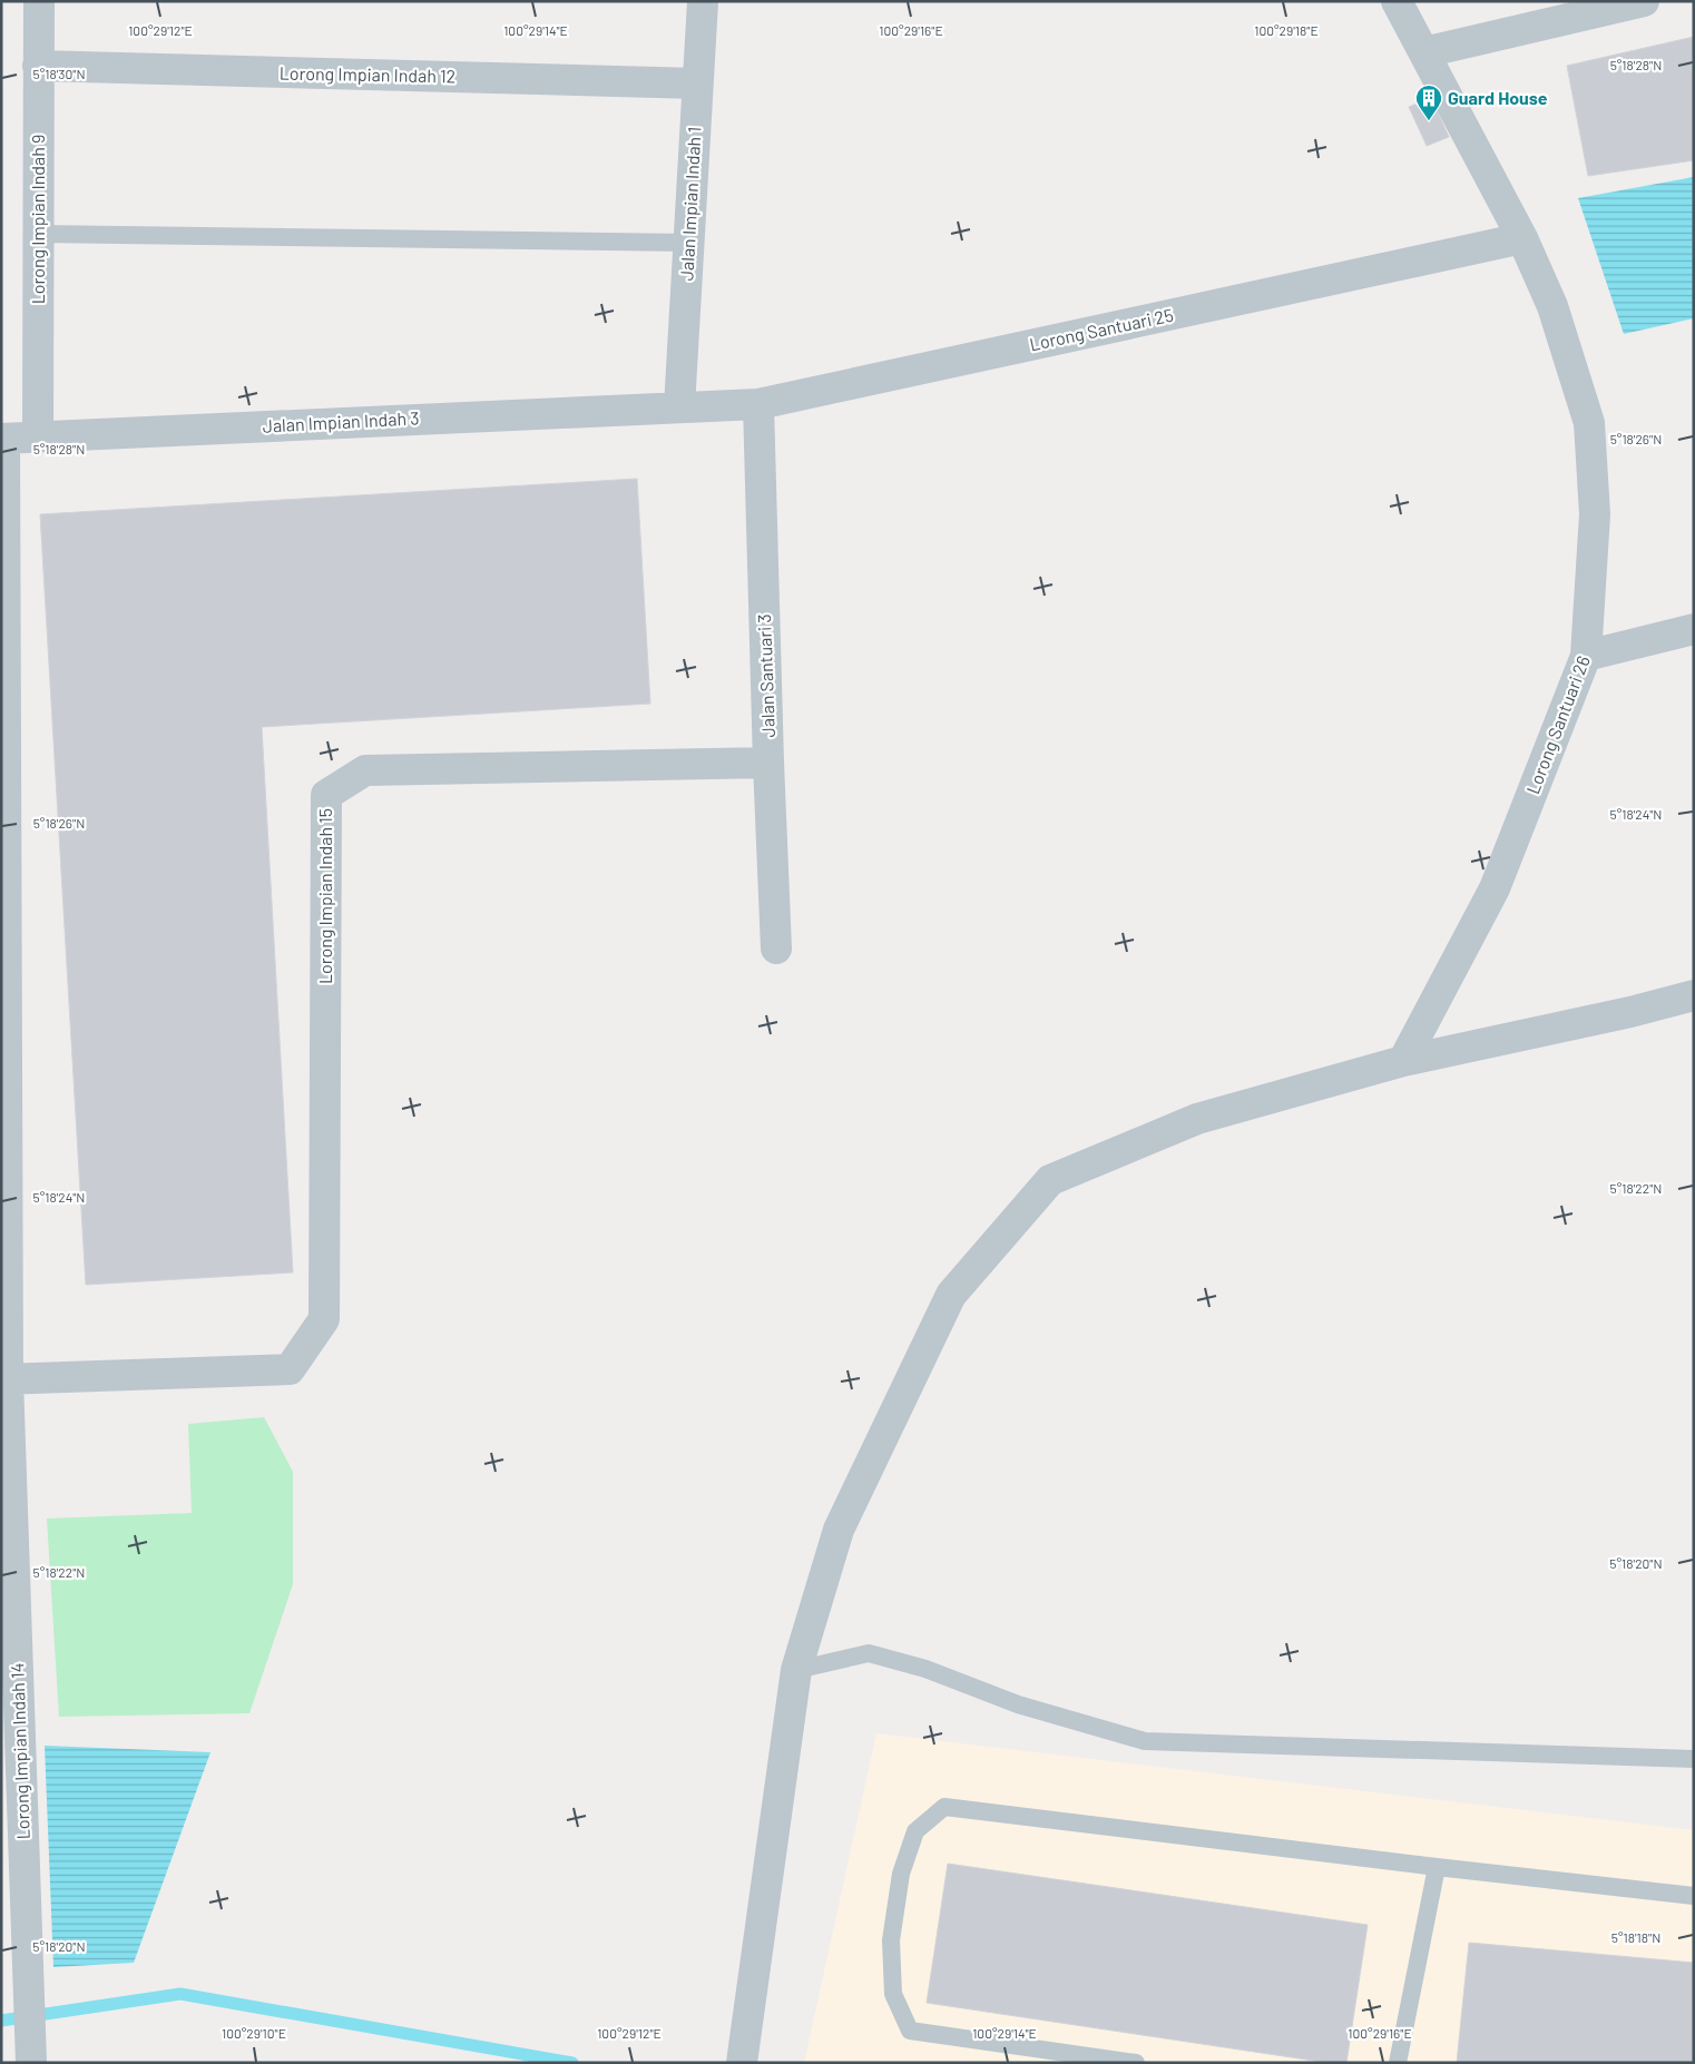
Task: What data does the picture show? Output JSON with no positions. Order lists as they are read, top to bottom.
{
  "streets": {
    "street": [
      "Lorong Impian Indah 12",
      "Jalan Impian Indah 1",
      "Lorong Impian Indah 9",
      "Lorong Santuari 25",
      "Jalan Impian Indah 3",
      "Jalan Santuari 3",
      "Lorong Santuari 26",
      "Lorong Impian Indah 15",
      "Lorong Impian Indah 14"
    ]
  },
  "crossings": [
    ["Lorong Impian Indah 12", "Jalan Impian Indah 1"],
    ["Lorong Impian Indah 12", "Lorong Impian Indah 9"],
    ["Jalan Impian Indah 1", "Lorong Santuari 25"],
    ["Jalan Impian Indah 1", "Jalan Impian Indah 3"],
    ["Lorong Impian Indah 9", "Jalan Impian Indah 3"],
    ["Lorong Santuari 25", "Jalan Impian Indah 3"],
    ["Lorong Santuari 25", "Jalan Santuari 3"],
    ["Lorong Santuari 25", "Lorong Santuari 26"],
    ["Jalan Impian Indah 3", "Lorong Impian Indah 14"],
    ["Jalan Santuari 3", "Lorong Impian Indah 15"],
    ["Lorong Impian Indah 15", "Lorong Impian Indah 14"]
  ],
  "places": {
    "building": ["Guard House"]
  },
  "coordinates": [
    "100°29'12\"E",
    "100°29'14\"E",
    "100°29'16\"E",
    "100°29'18\"E",
    "5°18'28\"N",
    "5°18'30\"N",
    "5°18'26\"N",
    "5°18'24\"N",
    "5°18'22\"N",
    "5°18'20\"N",
    "5°18'18\"N",
    "100°29'10\"E"
  ]
}
